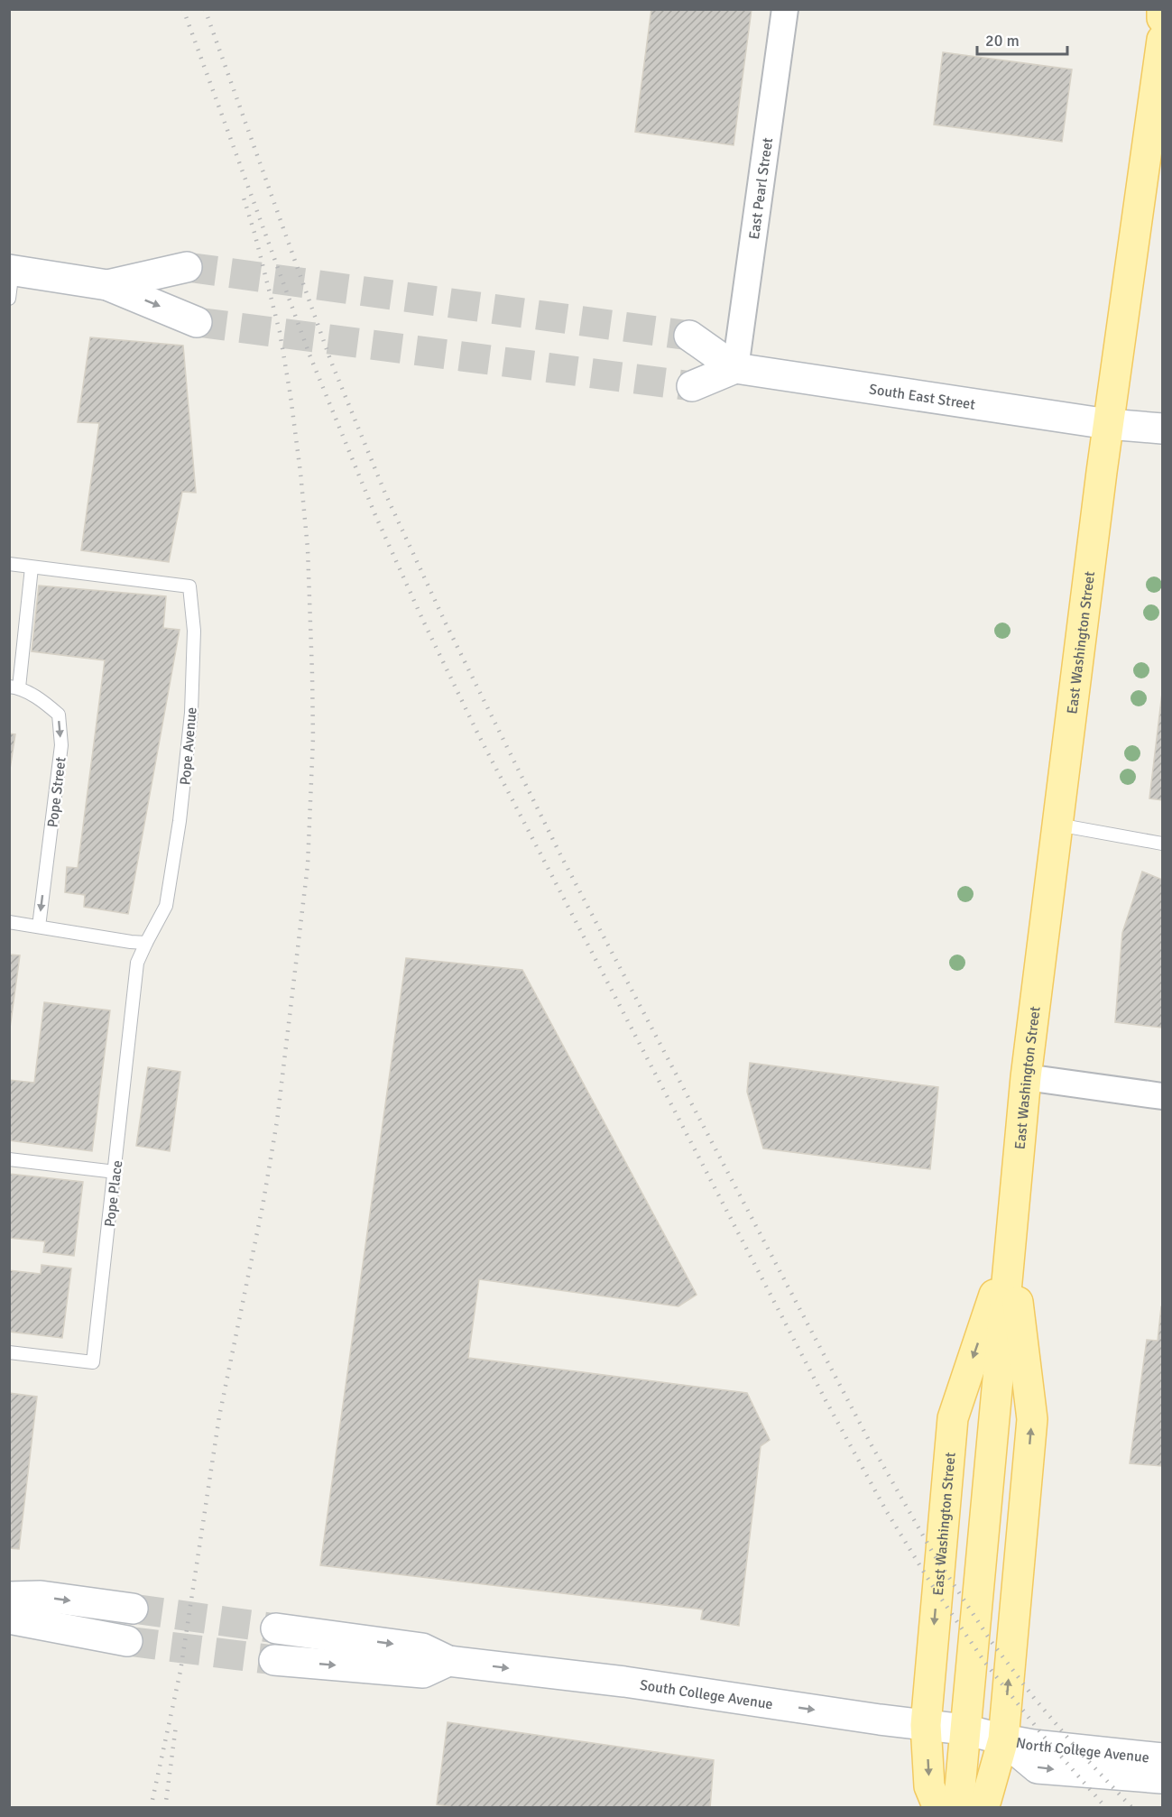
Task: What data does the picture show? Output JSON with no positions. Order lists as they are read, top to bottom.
{
  "streets": {
    "main road": [
      "South East Street",
      "East Washington Street",
      "South College Avenue",
      "North College Avenue"
    ],
    "street": ["East Pearl Street"],
    "lane": ["Pope Avenue", "Pope Street", "Pope Place"]
  },
  "crossings": [
    ["East Pearl Street", "South East Street"],
    ["South East Street", "East Washington Street"],
    ["East Washington Street", "South College Avenue"],
    ["East Washington Street", "North College Avenue"],
    ["Pope Avenue", "Pope Place"],
    ["South College Avenue", "North College Avenue"]
  ],
  "one_way": ["Pope Street", "South College Avenue"],
  "scale_bar": "20 m"
}
